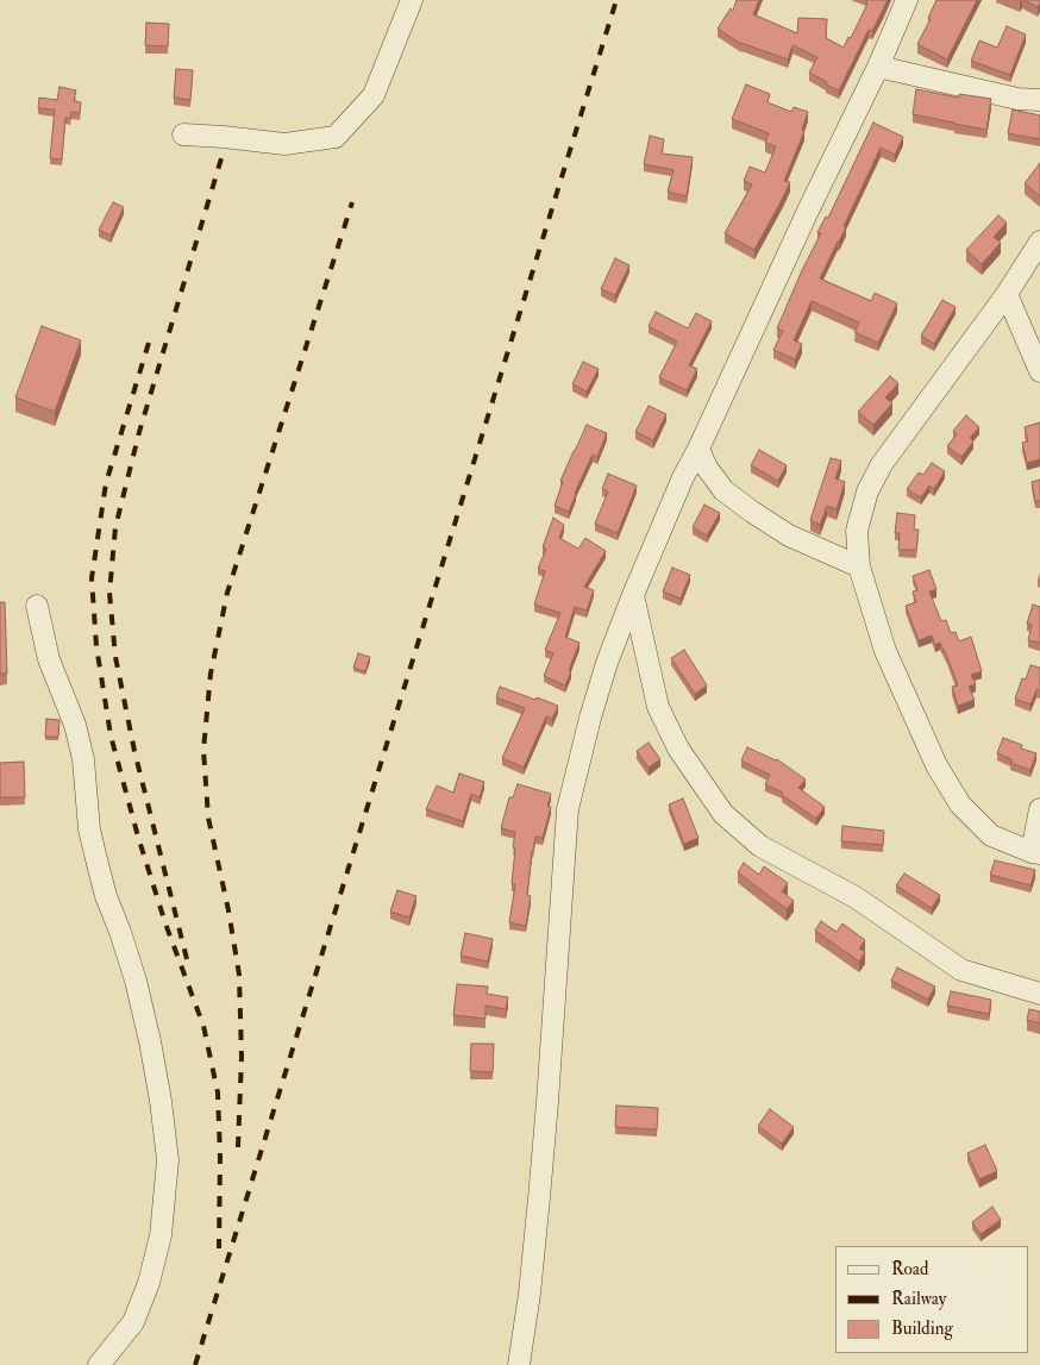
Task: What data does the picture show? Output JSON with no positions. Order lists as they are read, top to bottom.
{
  "legend": ["Road", "Railway", "Building"]
}
